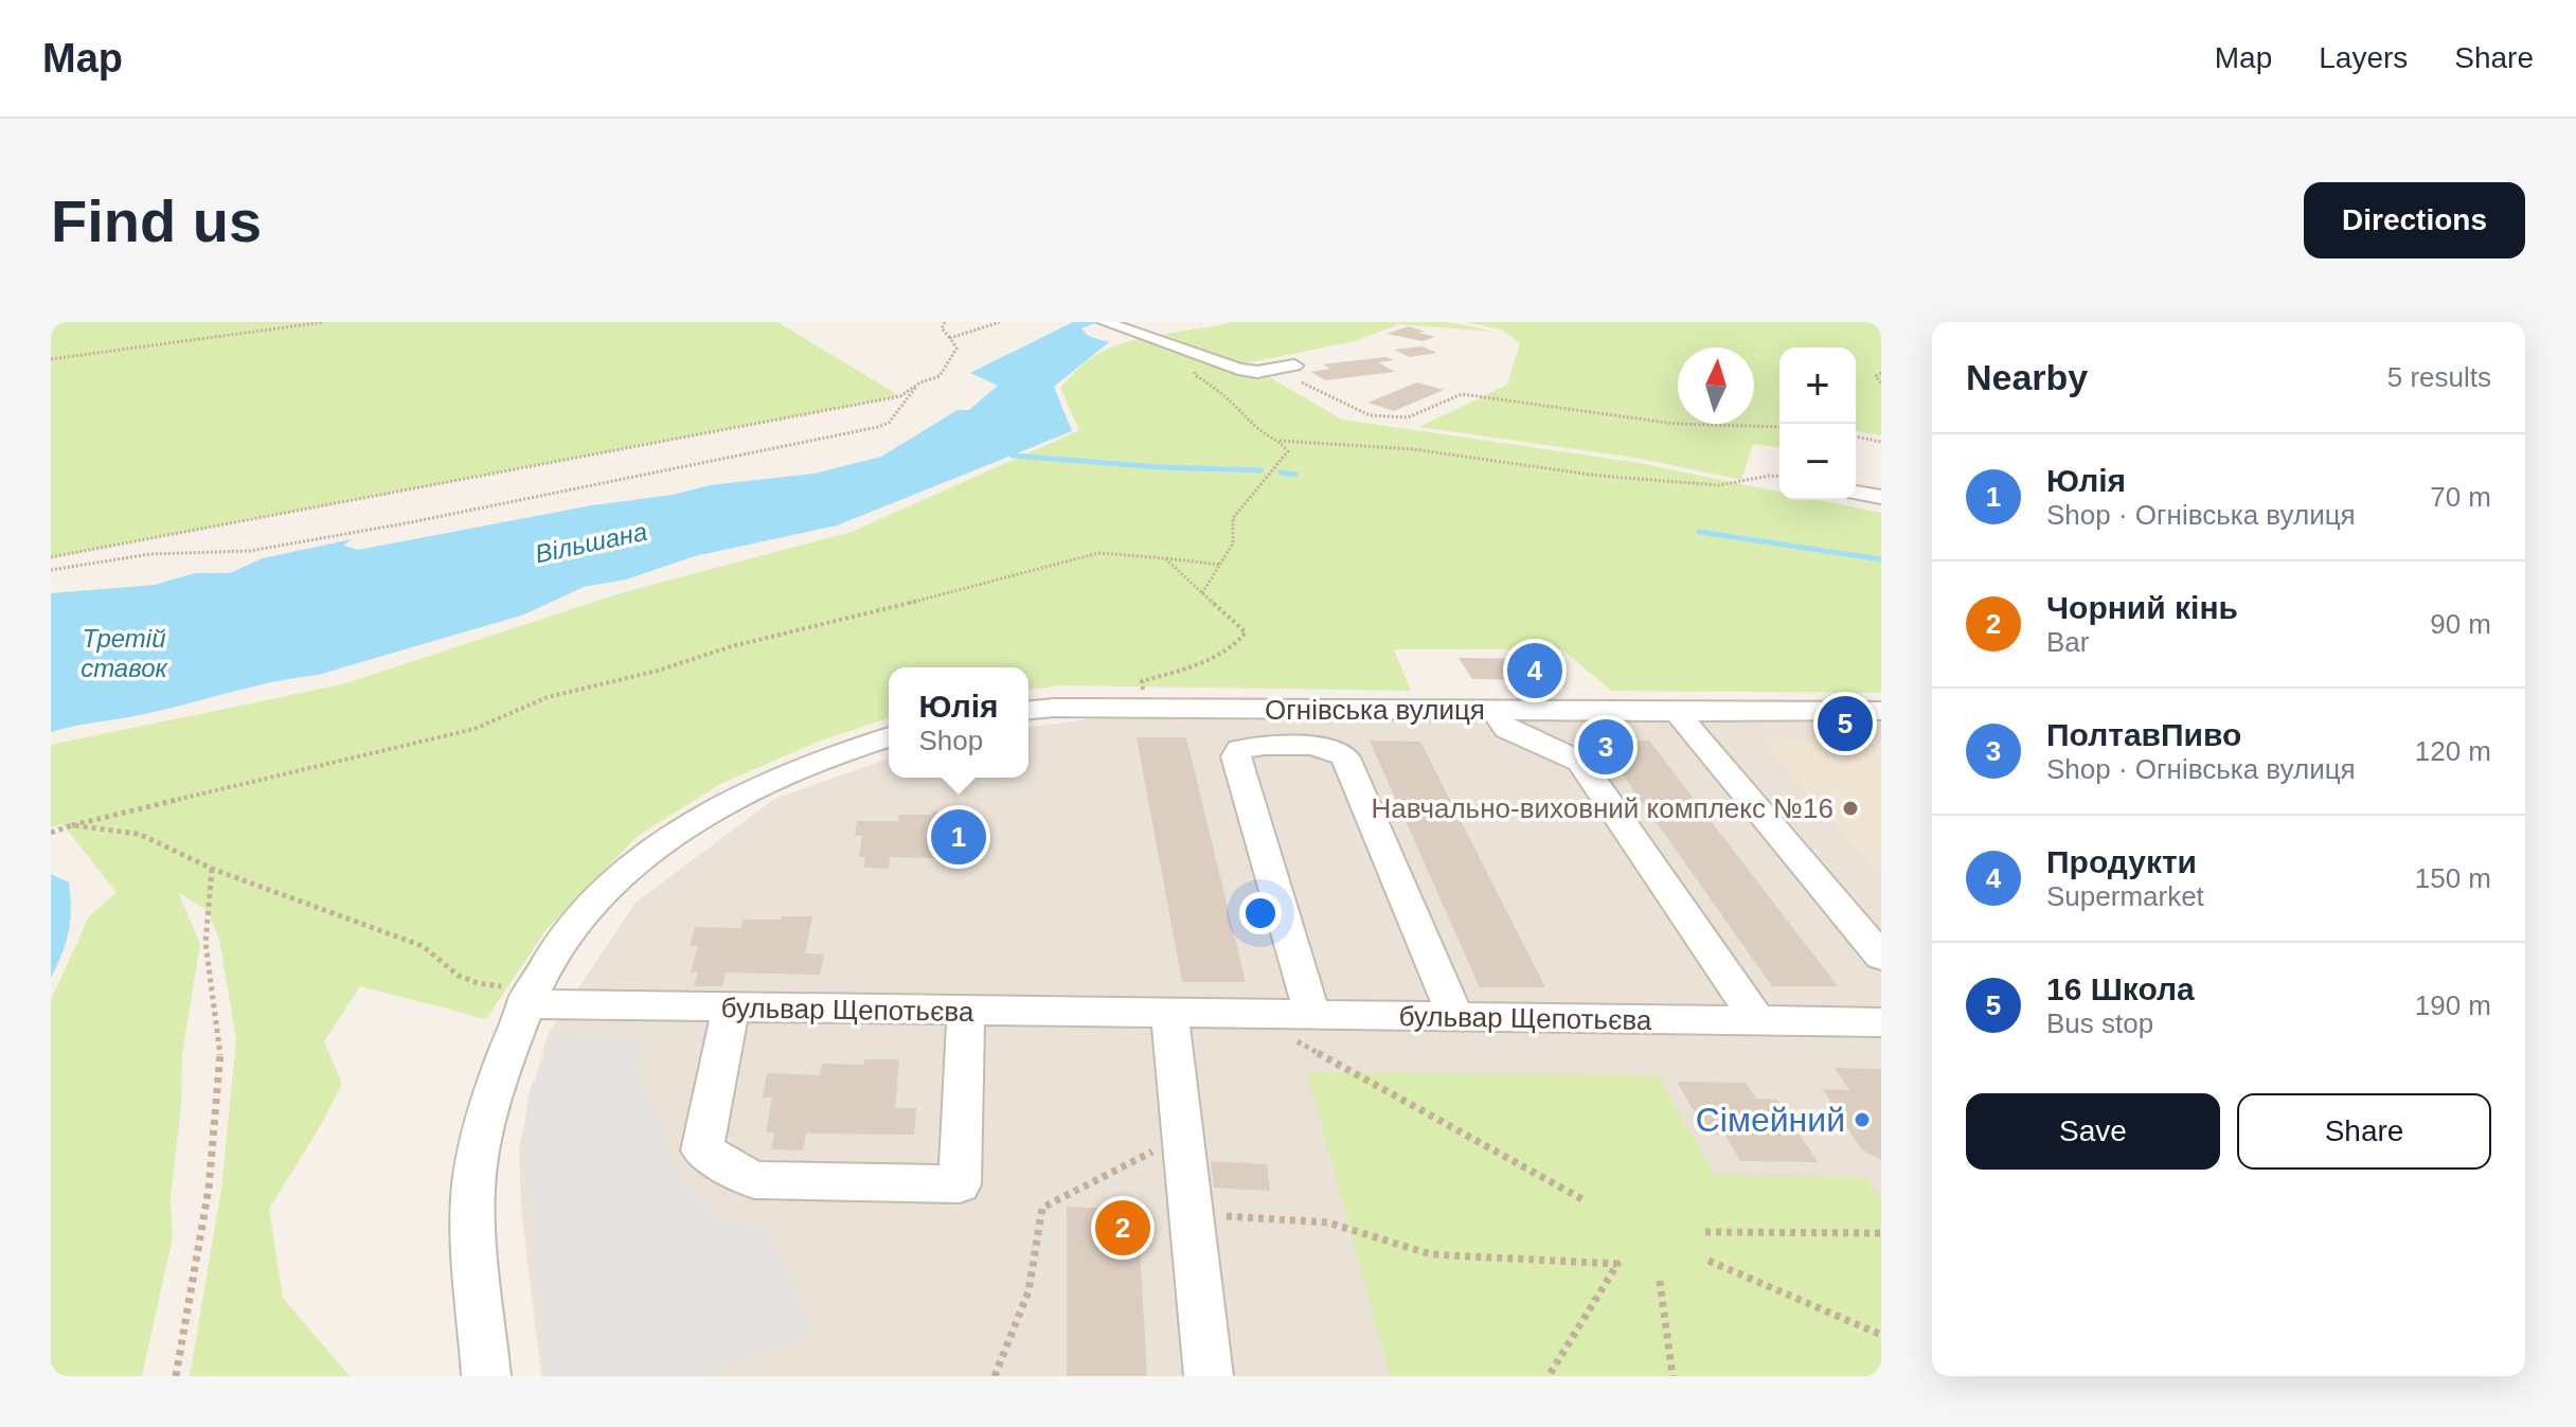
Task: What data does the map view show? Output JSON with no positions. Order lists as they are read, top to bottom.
{
  "streets": {
    "street": ["Огнівська вулиця", "бульвар Щепотьєва"]
  },
  "water": ["Вільшана", "Третій ставок"],
  "places": ["Навчально-виховний комплекс №16", "Сімейний"],
  "north": "top",
  "page": {
    "header": "Map",
    "nav": ["Map", "Layers", "Share"],
    "buttons": [
      "Directions",
      ["Save", "Share"]
    ],
    "title": "Find us",
    "heading": ["Nearby", "5 results"],
    "map_buttons": ["+", "−"],
    "list": [
      {
        "mark": "1",
        "name": "Юлія",
        "note": "Shop · Огнівська вулиця",
        "value": "70 m"
      },
      {
        "mark": "2",
        "name": "Чорний кінь",
        "note": "Bar",
        "value": "90 m"
      },
      {
        "mark": "3",
        "name": "ПолтавПиво",
        "note": "Shop · Огнівська вулиця",
        "value": "120 m"
      },
      {
        "mark": "4",
        "name": "Продукти",
        "note": "Supermarket",
        "value": "150 m"
      },
      {
        "mark": "5",
        "name": "16 Школа",
        "note": "Bus stop",
        "value": "190 m"
      }
    ],
    "pins": [
      "4",
      "5",
      "3",
      "1",
      "2"
    ],
    "popup": ["Юлія", "Shop"]
  }
}
